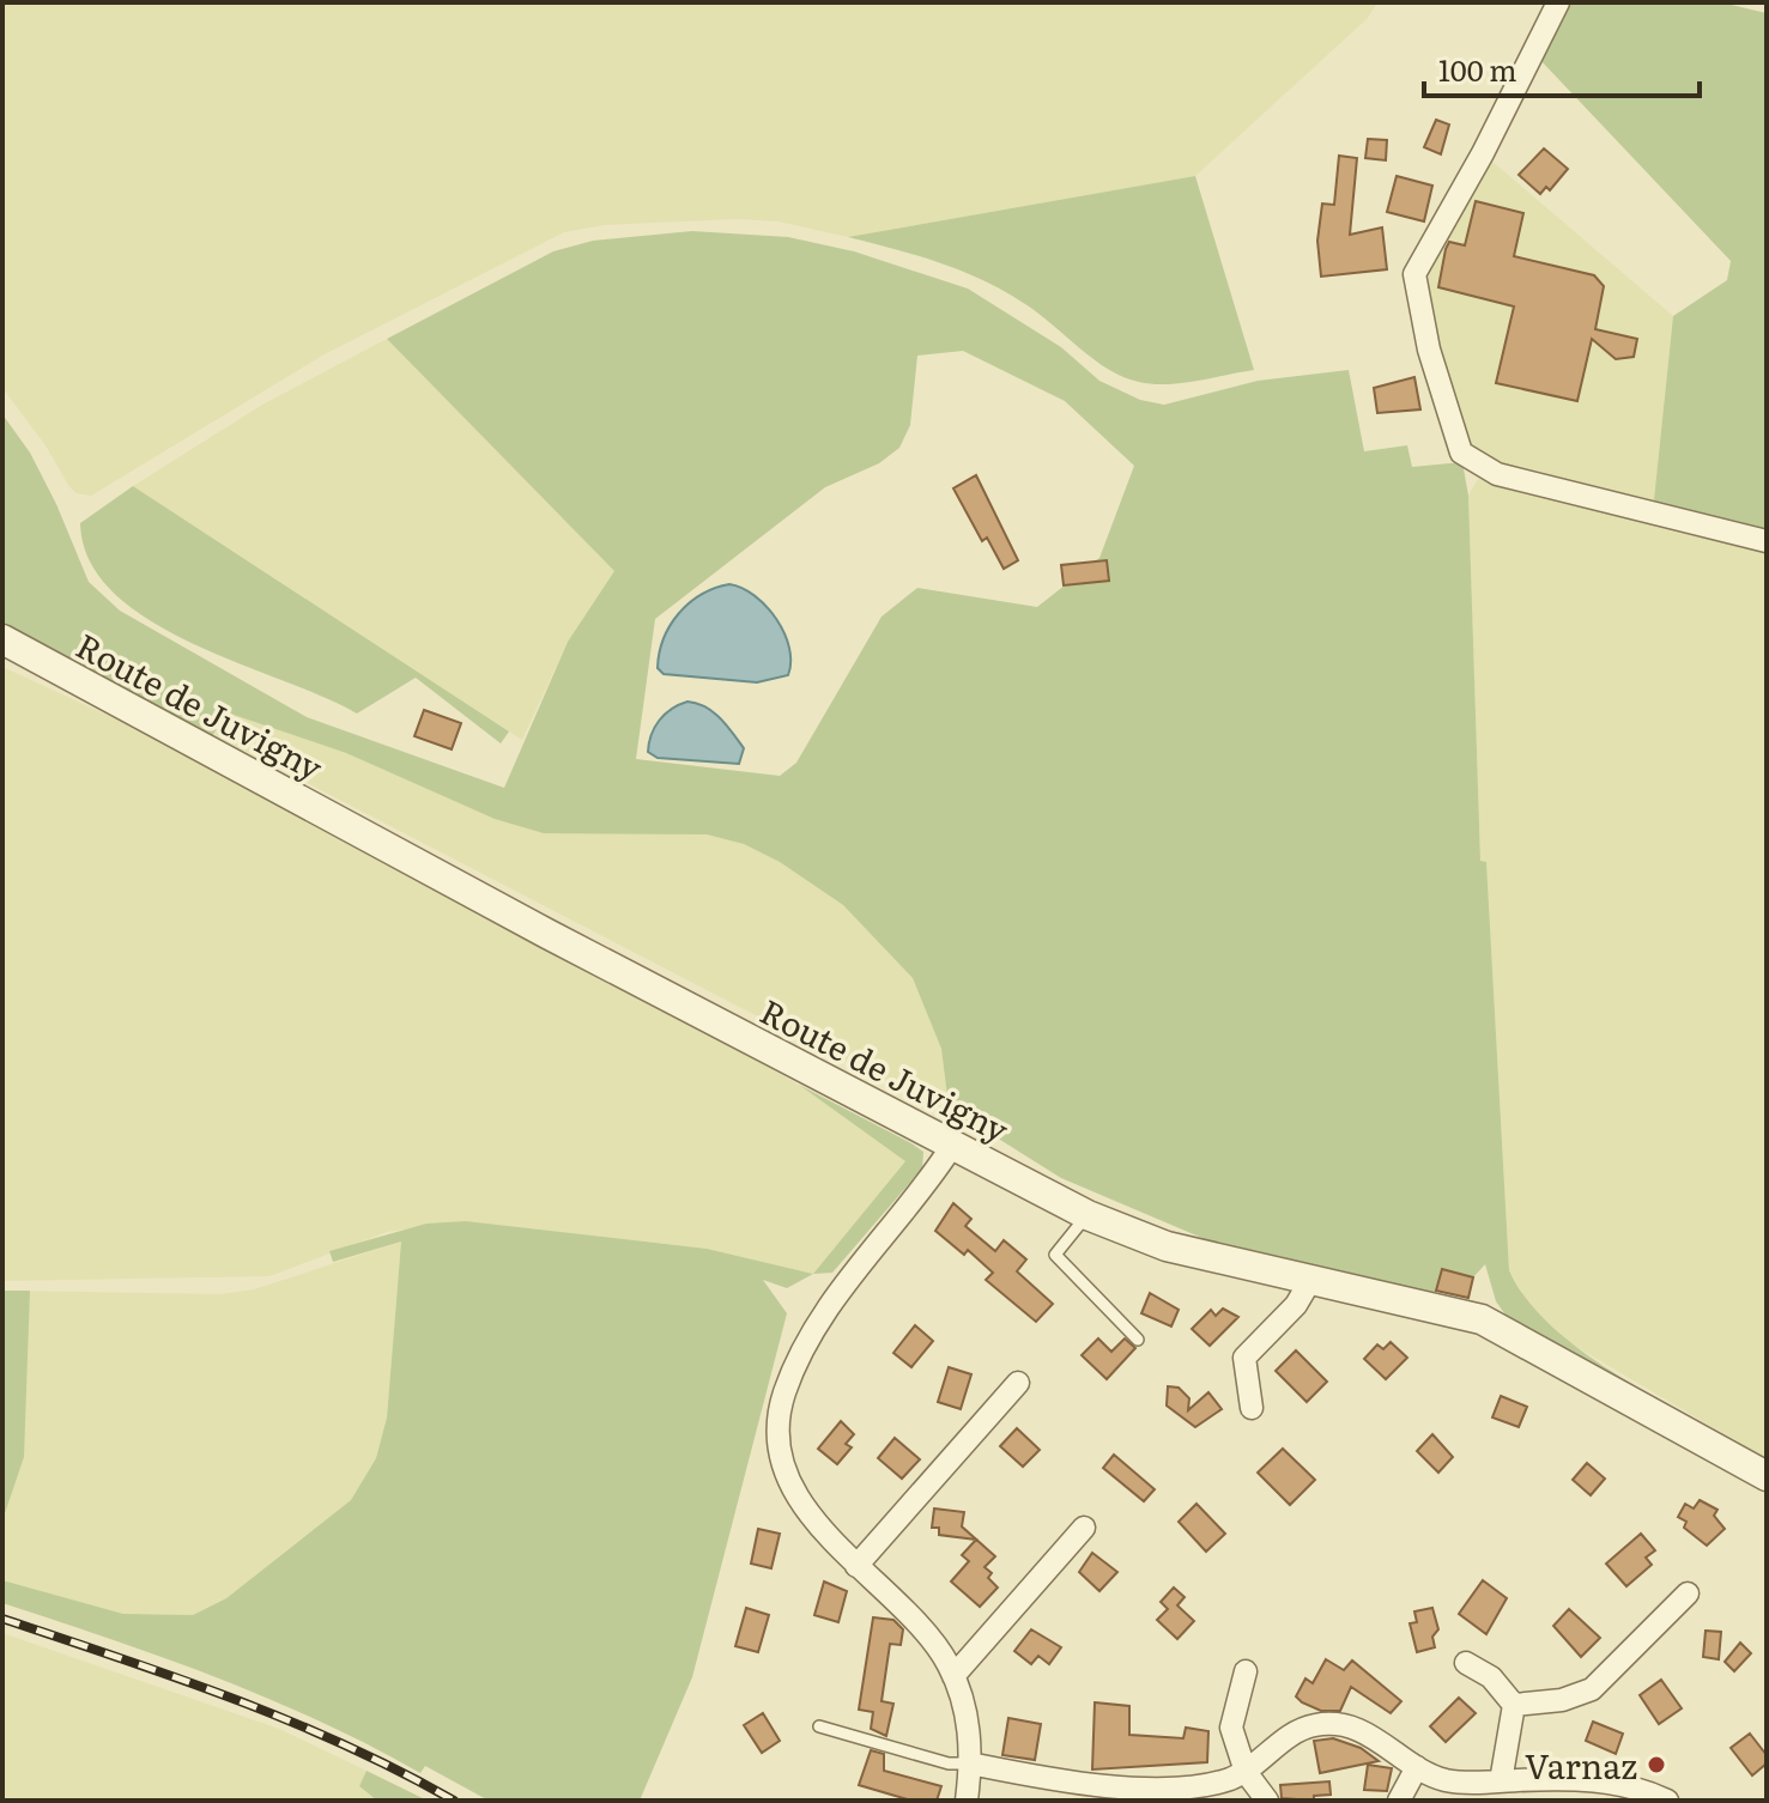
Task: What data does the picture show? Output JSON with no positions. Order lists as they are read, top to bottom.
{
  "streets": {
    "street": ["Route de Juvigny"]
  },
  "places": ["Varnaz"],
  "scale_bar": "100 m"
}
